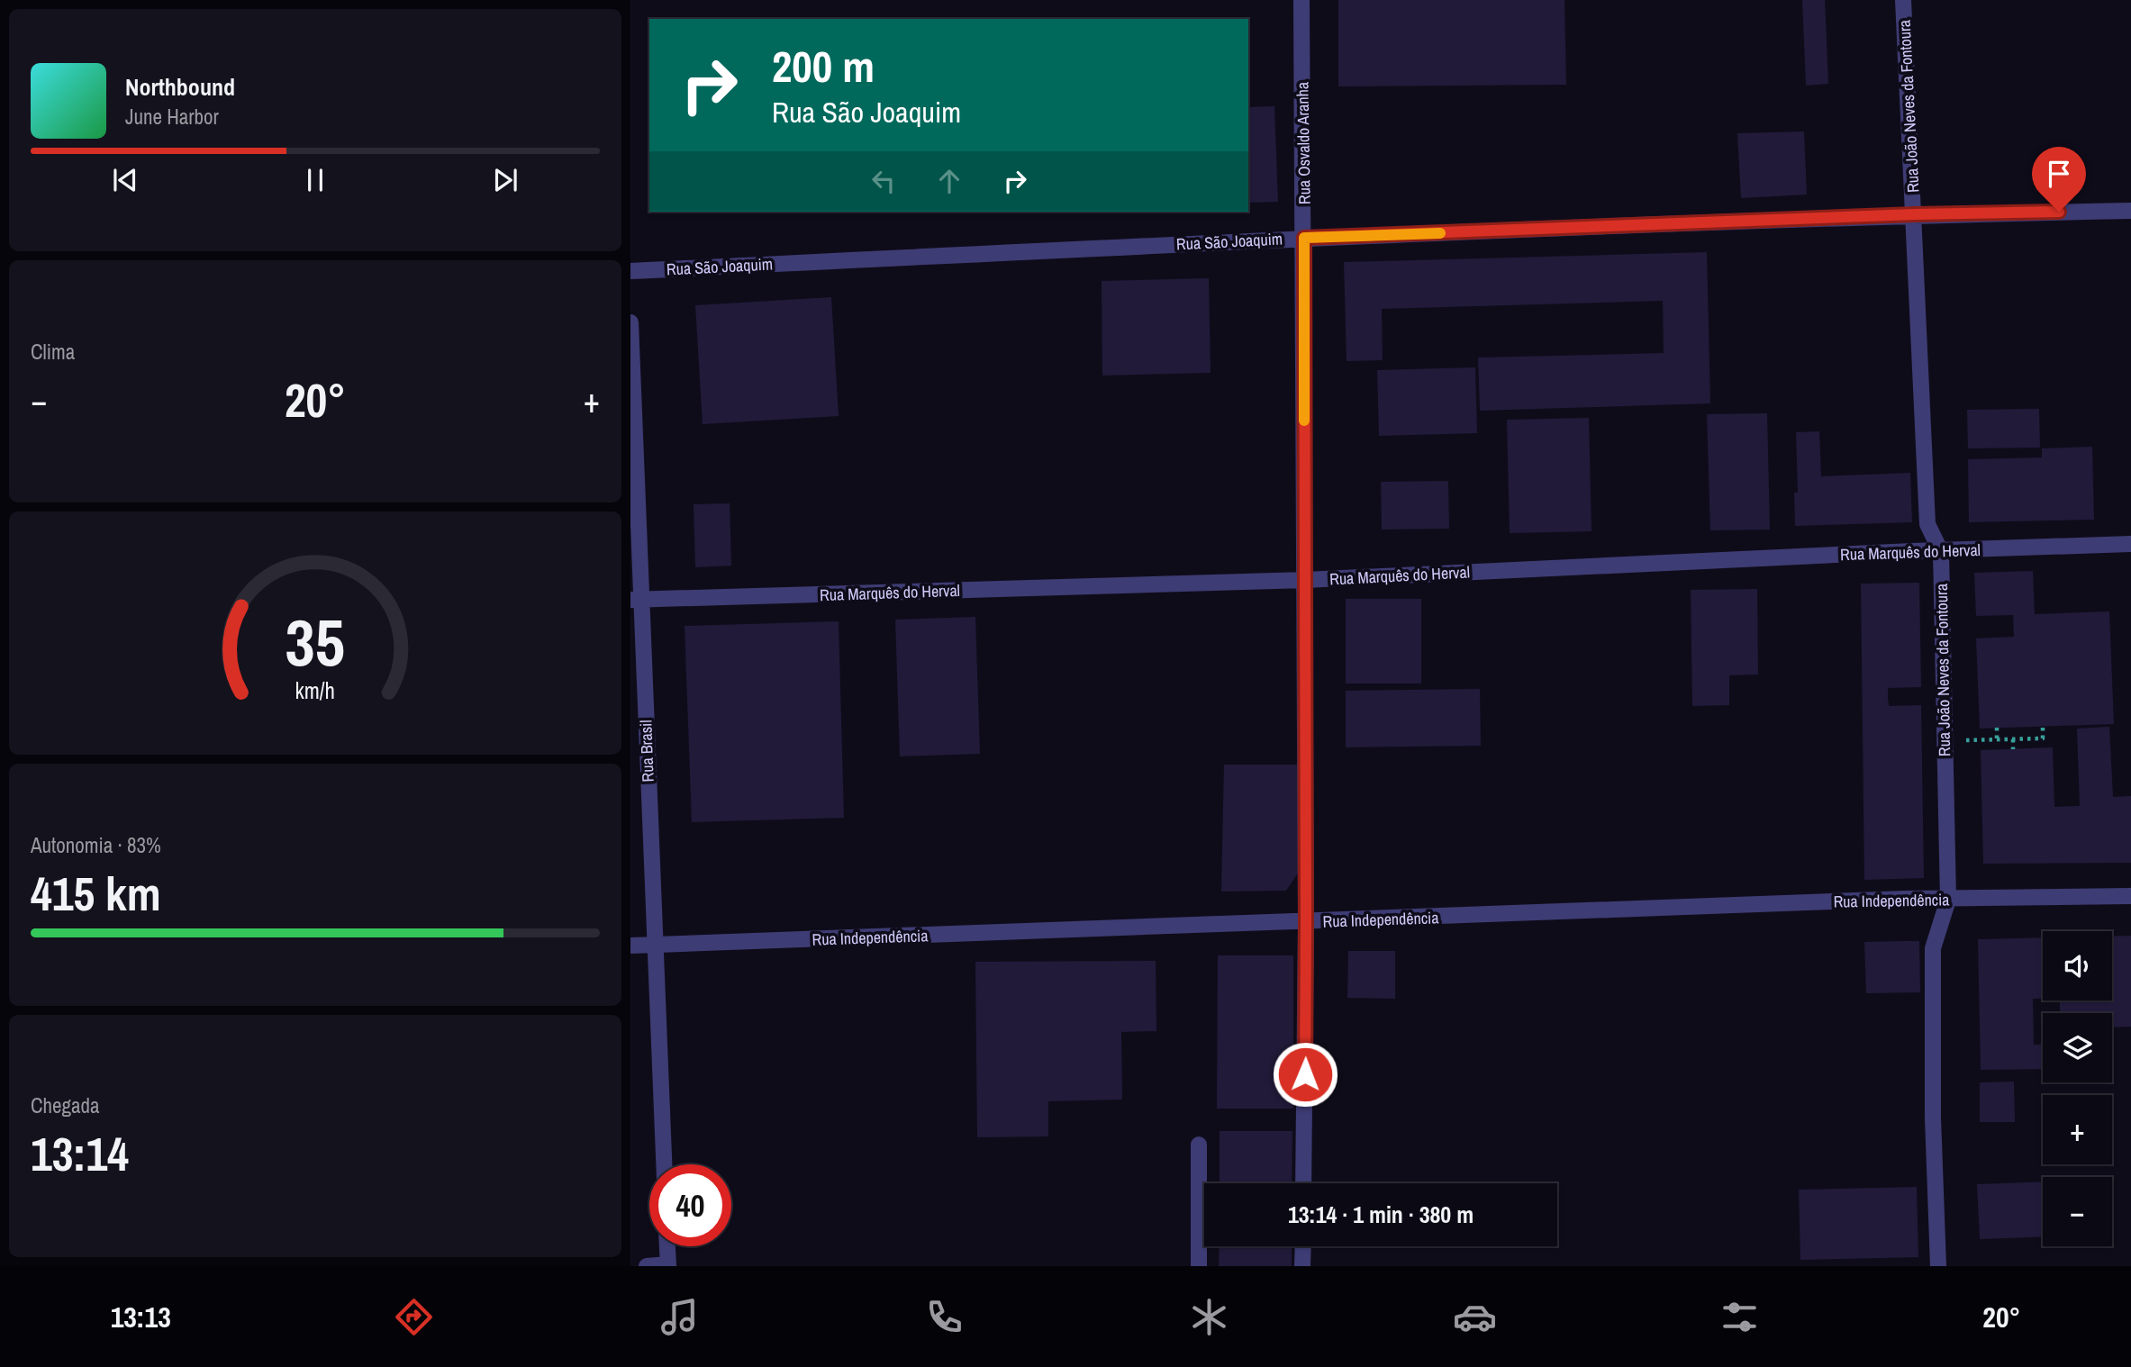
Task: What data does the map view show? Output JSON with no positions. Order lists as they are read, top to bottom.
{
  "streets": {
    "street": [
      "Rua João Neves da Fontoura",
      "Rua Osvaldo Aranha",
      "Rua São Joaquim",
      "Rua Marquês do Herval",
      "Rua Brasil",
      "Rua Independência"
    ]
  },
  "crossings": [
    ["Rua João Neves da Fontoura", "Rua São Joaquim"],
    ["Rua João Neves da Fontoura", "Rua Marquês do Herval"],
    ["Rua João Neves da Fontoura", "Rua Independência"],
    ["Rua Osvaldo Aranha", "Rua São Joaquim"],
    ["Rua Osvaldo Aranha", "Rua Marquês do Herval"],
    ["Rua Osvaldo Aranha", "Rua Independência"],
    ["Rua Marquês do Herval", "Rua Brasil"],
    ["Rua Brasil", "Rua Independência"]
  ],
  "page": {
    "turn": ["200 m", "Rua São Joaquim"],
    "song": ["Northbound", "June Harbor"],
    "tile": [
      "Clima",
      ["Autonomia · 83%", "415 km"],
      ["Chegada", "13:14"]
    ],
    "heat": ["−", "20°", "+"],
    "map_buttons": ["+", "−"],
    "limit": "40",
    "trip": "13:14 · 1 min · 380 m",
    "tabs": ["13:13", "20°"],
    "gauge": ["35", "km/h"]
  }
}
